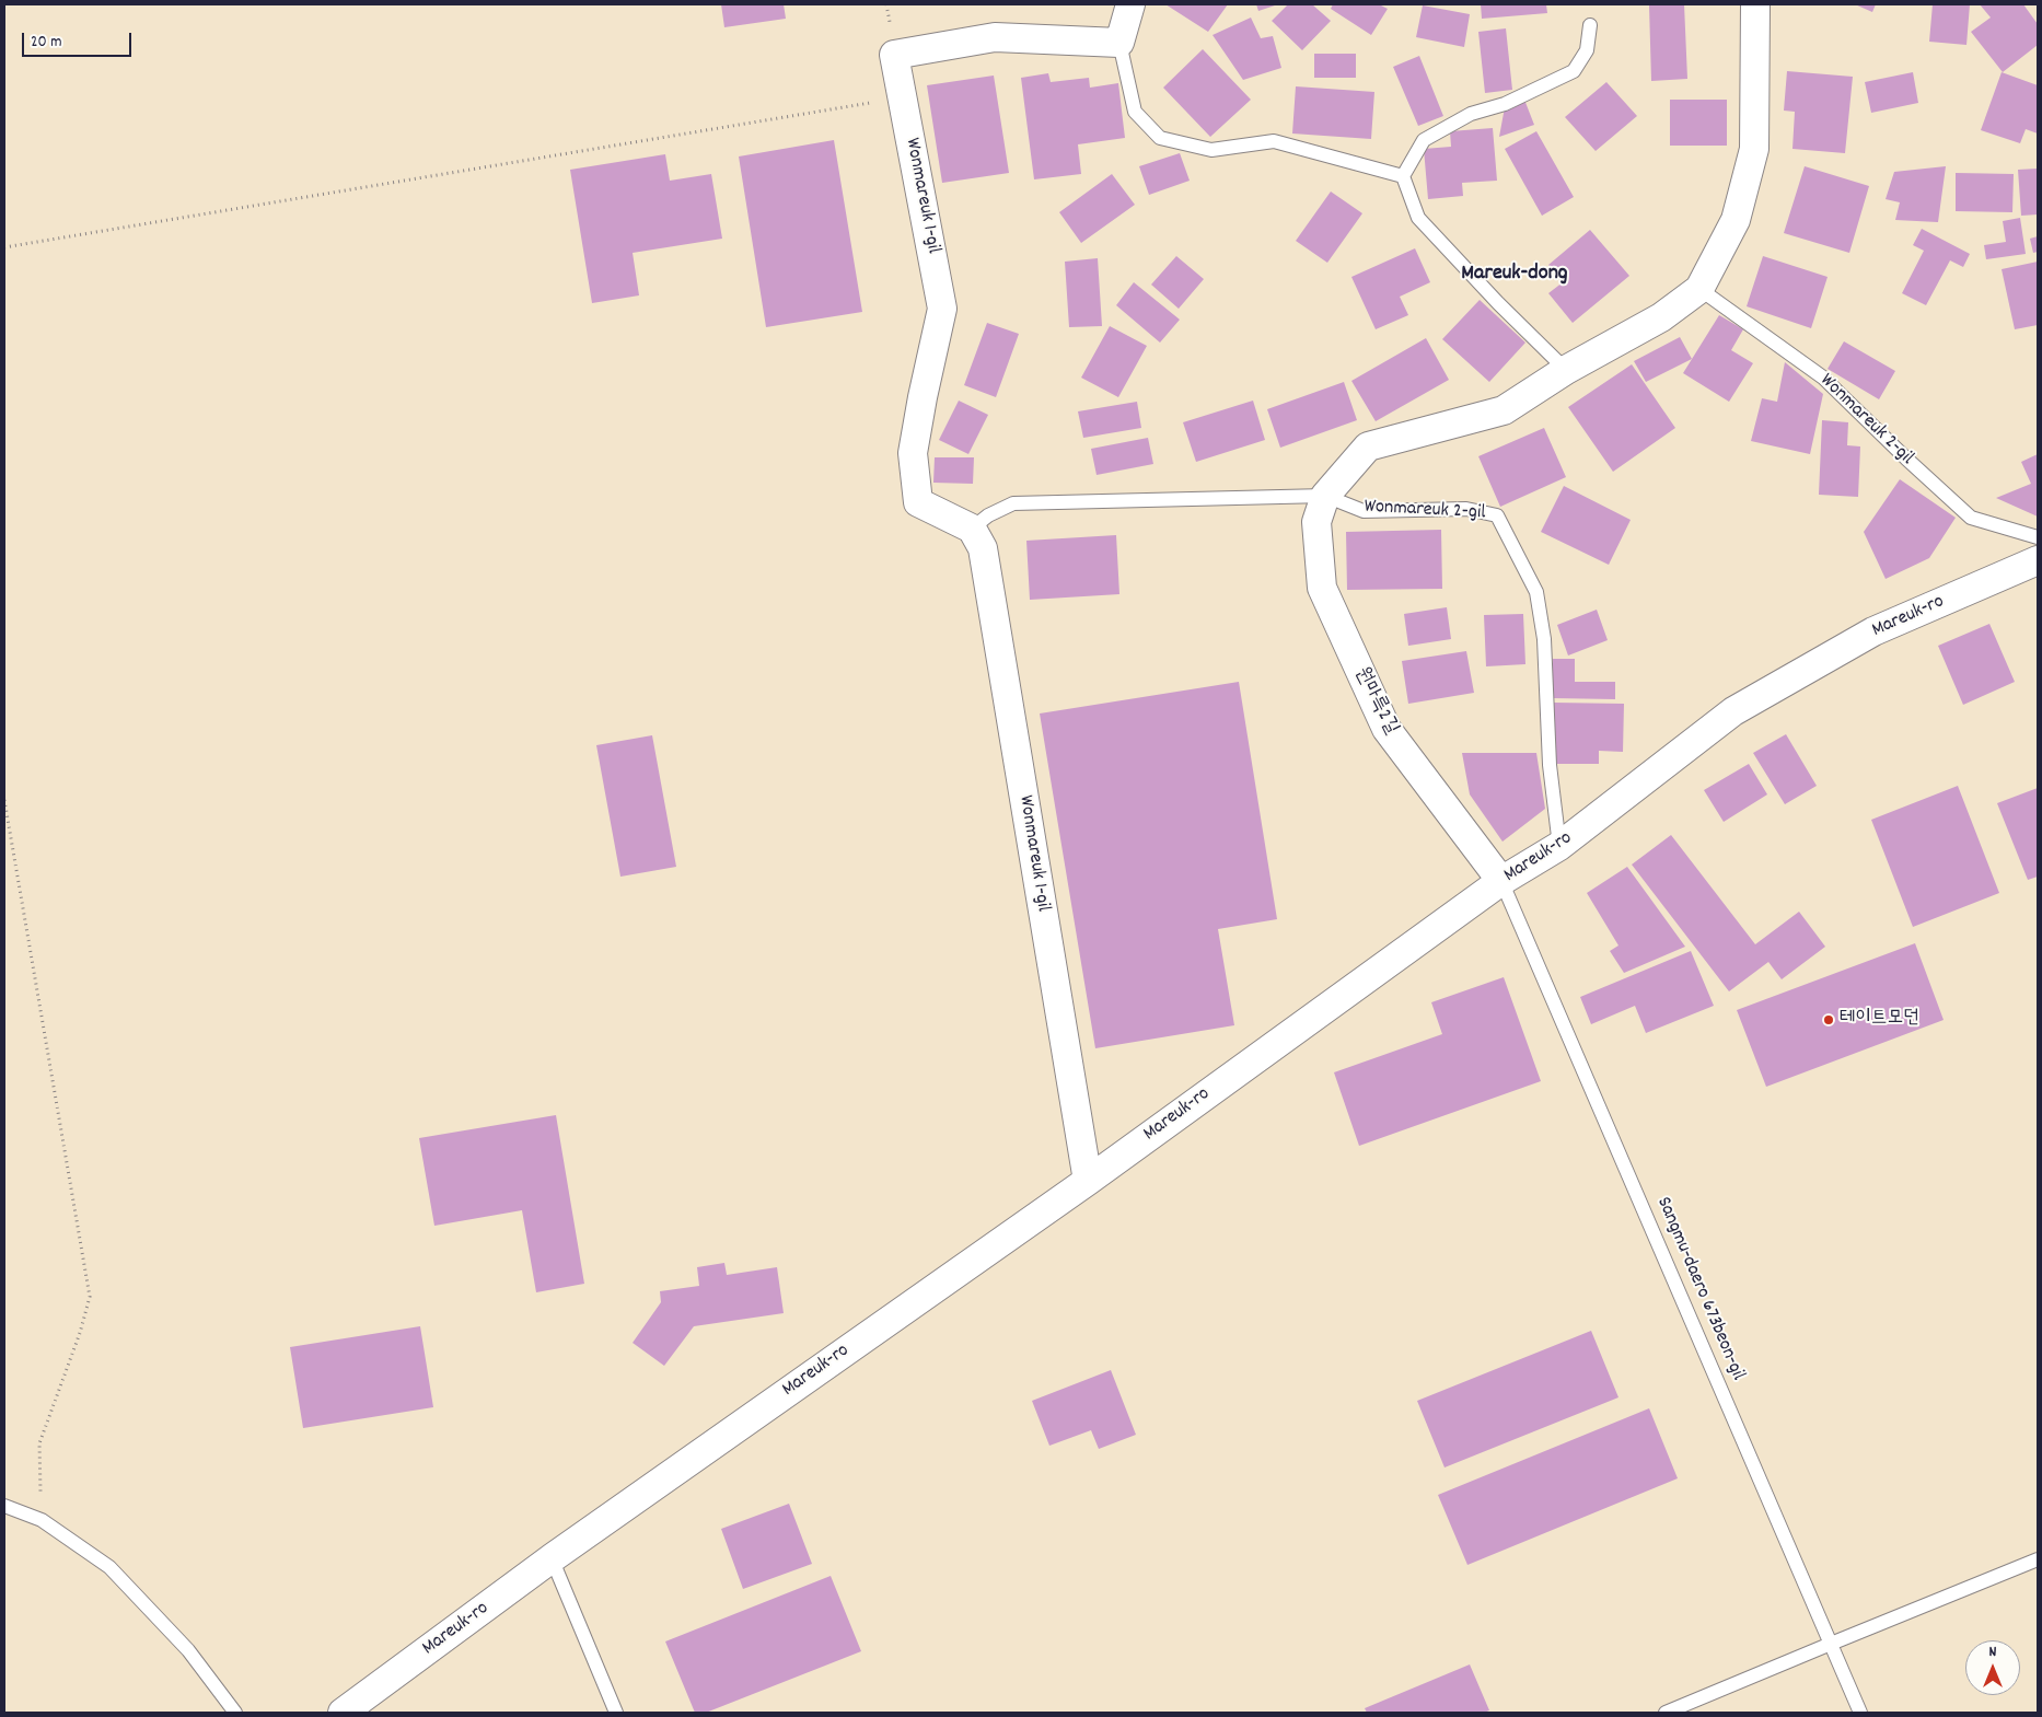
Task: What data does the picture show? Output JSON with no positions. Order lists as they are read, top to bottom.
{
  "streets": {
    "street": ["Wonmareuk 1-gil", "Mareuk-ro", "원마륵2길"],
    "lane": ["Wonmareuk 2-gil", "Sangmu-daero 673beon-gil"]
  },
  "crossings": [
    ["Wonmareuk 1-gil", "Mareuk-ro"],
    ["Wonmareuk 2-gil", "Mareuk-ro"],
    ["Wonmareuk 2-gil", "원마륵2길"],
    ["Mareuk-ro", "원마륵2길"],
    ["Mareuk-ro", "Sangmu-daero 673beon-gil"],
    ["원마륵2길", "Sangmu-daero 673beon-gil"]
  ],
  "districts": ["Mareuk-dong"],
  "places": ["테이트모던"],
  "scale_bar": "20 m",
  "north": "top"
}
